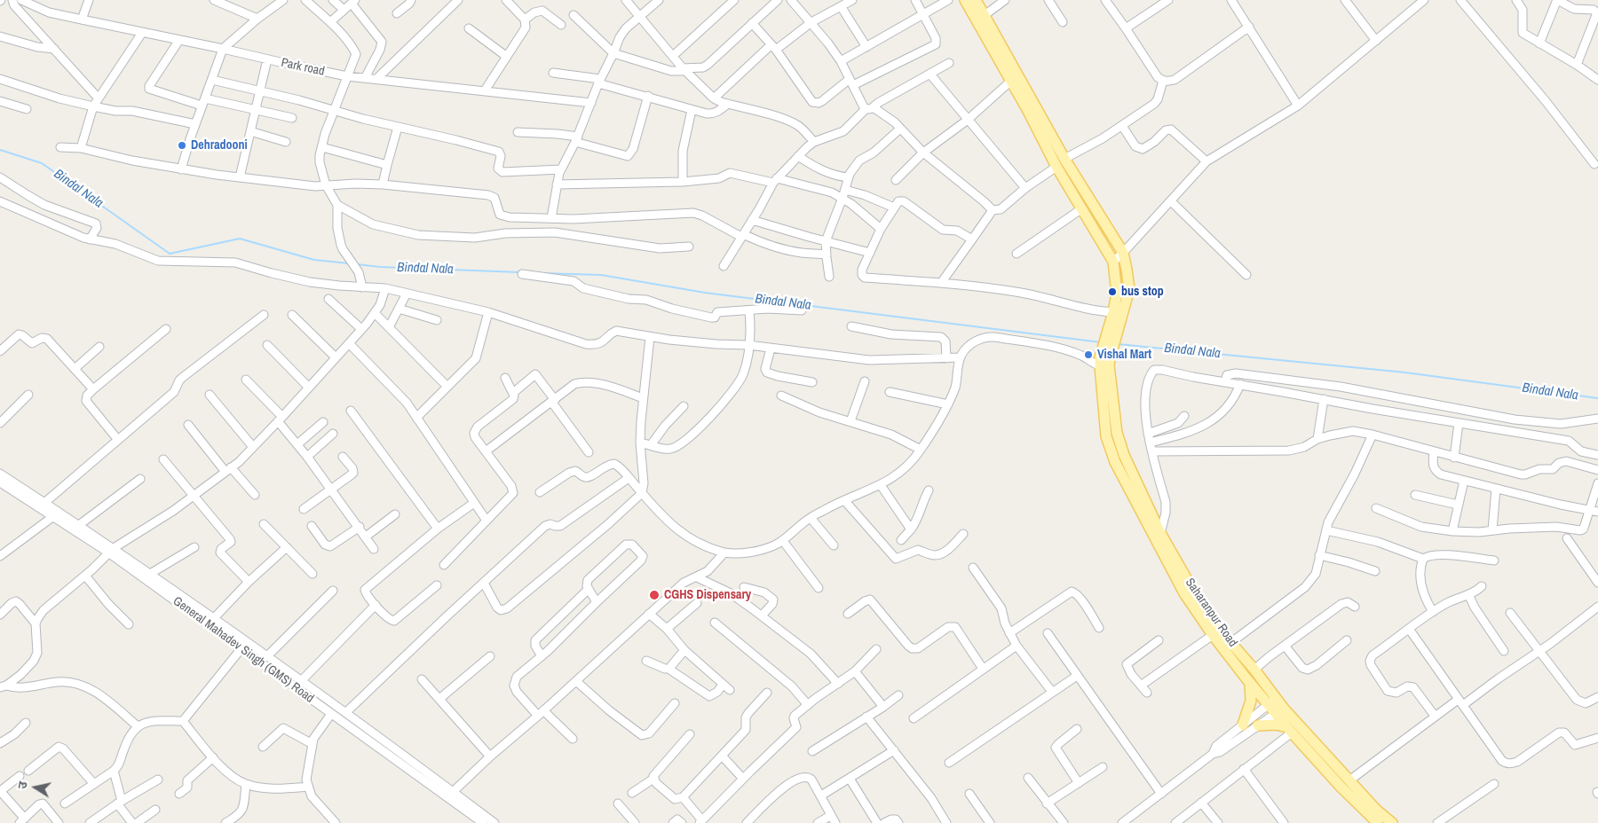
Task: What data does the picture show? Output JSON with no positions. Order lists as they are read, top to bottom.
{
  "streets": {
    "main road": ["Saharanpur Road"],
    "street": ["Park road", "General Mahadev Singh (GMS) Road"]
  },
  "water": ["Bindal Nala"],
  "places": [
    "Dehradooni",
    "bus stop",
    "Vishal Mart",
    "CGHS Dispensary"
  ],
  "north": "left"
}
